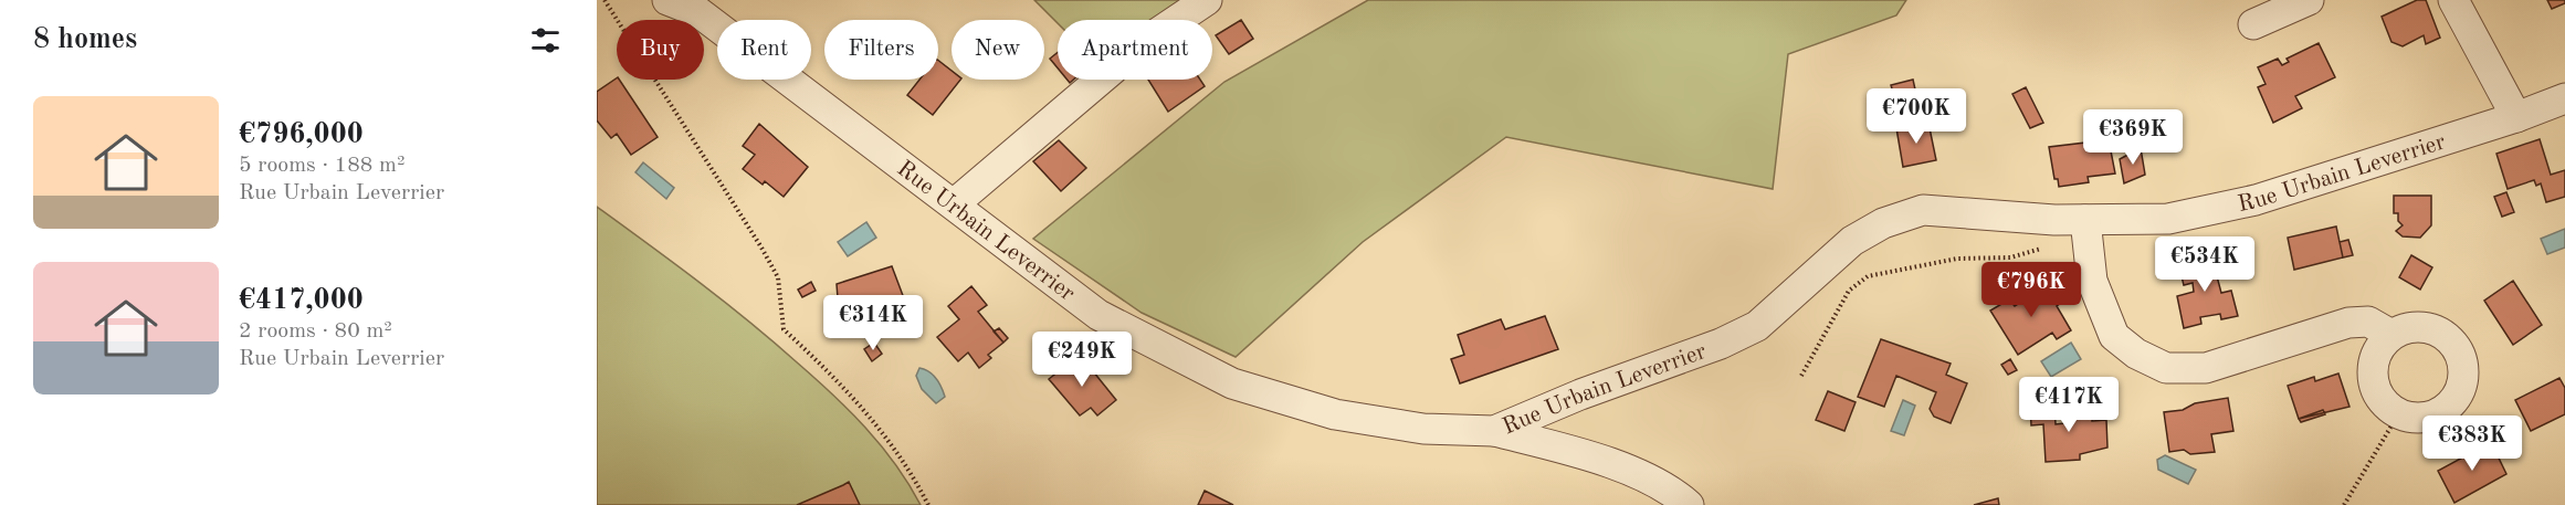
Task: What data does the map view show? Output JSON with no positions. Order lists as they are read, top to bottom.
{
  "streets": {
    "street": ["Rue Urbain Leverrier"]
  },
  "page": {
    "heading": "8 homes",
    "chip": [
      "Buy",
      "Rent",
      "Filters",
      "New",
      "Apartment"
    ],
    "list": [
      {
        "name": "€796,000",
        "note": "5 rooms · 188 m² · Rue Urbain Leverrier"
      },
      {
        "name": "€417,000",
        "note": "2 rooms · 80 m² · Rue Urbain Leverrier"
      }
    ],
    "price": [
      "€700K",
      "€369K",
      "€534K",
      "€796K",
      "€314K",
      "€249K",
      "€417K",
      "€383K"
    ]
  }
}
